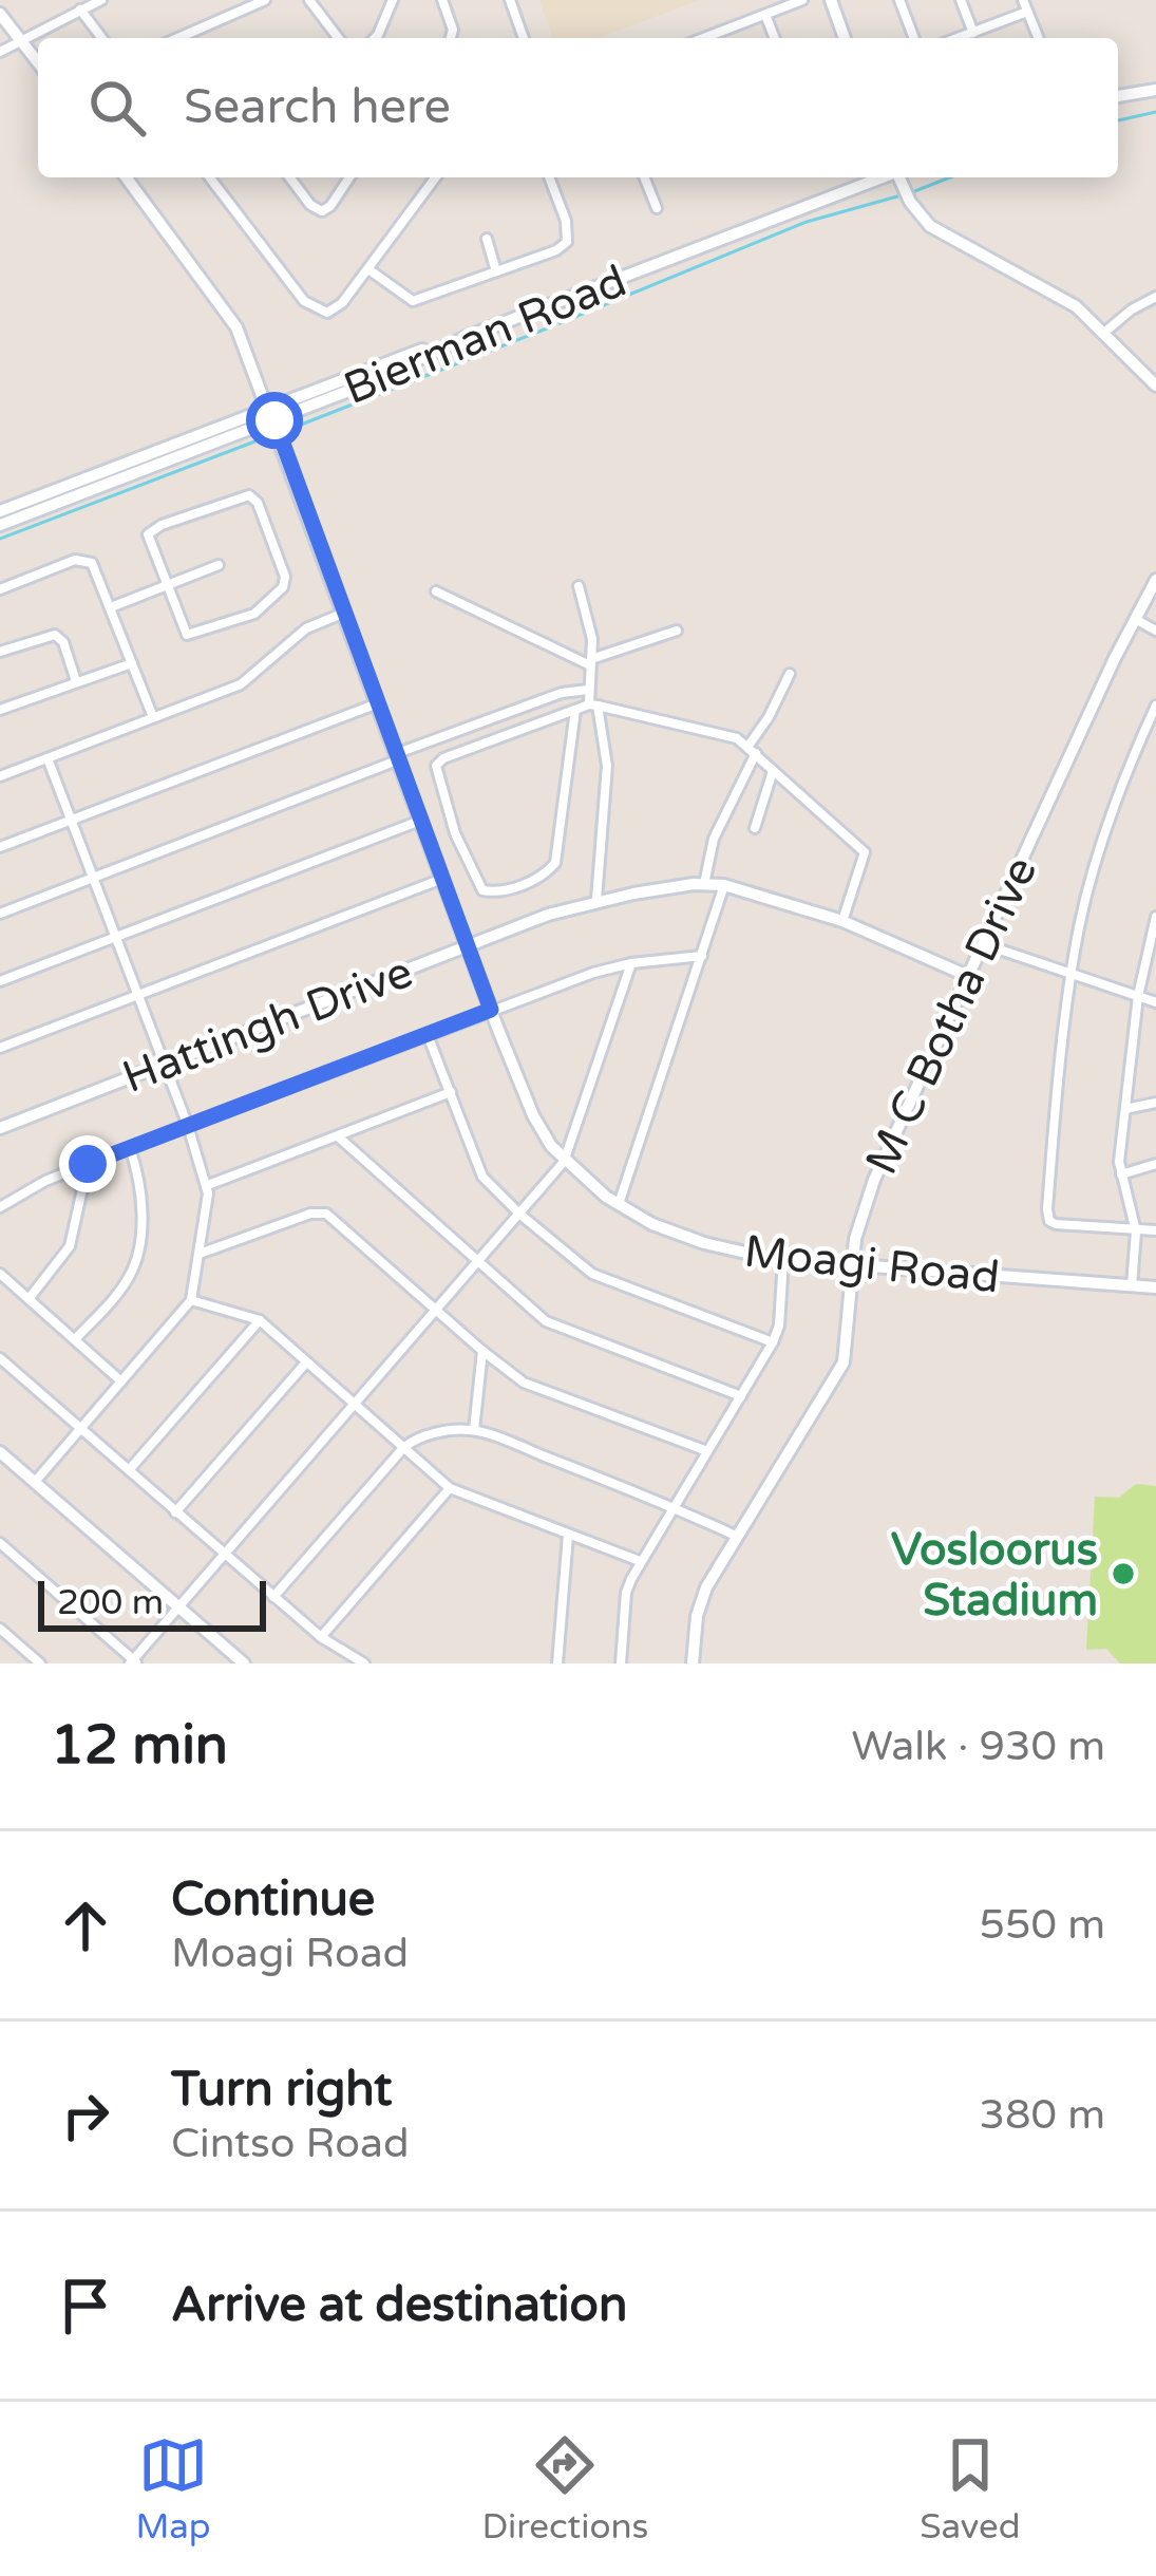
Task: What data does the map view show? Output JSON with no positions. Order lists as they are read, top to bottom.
{
  "streets": {
    "street": [
      "Bierman Road",
      "M C Botha Drive",
      "Hattingh Drive",
      "Moagi Road"
    ]
  },
  "crossings": [
    ["Bierman Road", "Moagi Road"],
    ["M C Botha Drive", "Hattingh Drive"],
    ["M C Botha Drive", "Moagi Road"],
    ["Hattingh Drive", "Moagi Road"]
  ],
  "places": ["Vosloorus Stadium"],
  "scale_bar": "200 m",
  "page": {
    "search": "Search here",
    "scale": "200 m",
    "heading": ["12 min", "Walk · 930 m"],
    "list": [
      ["Continue", "Moagi Road", "550 m"],
      ["Turn right", "Cintso Road", "380 m"],
      "Arrive at destination"
    ],
    "nav": ["Map", "Directions", "Saved"]
  }
}
